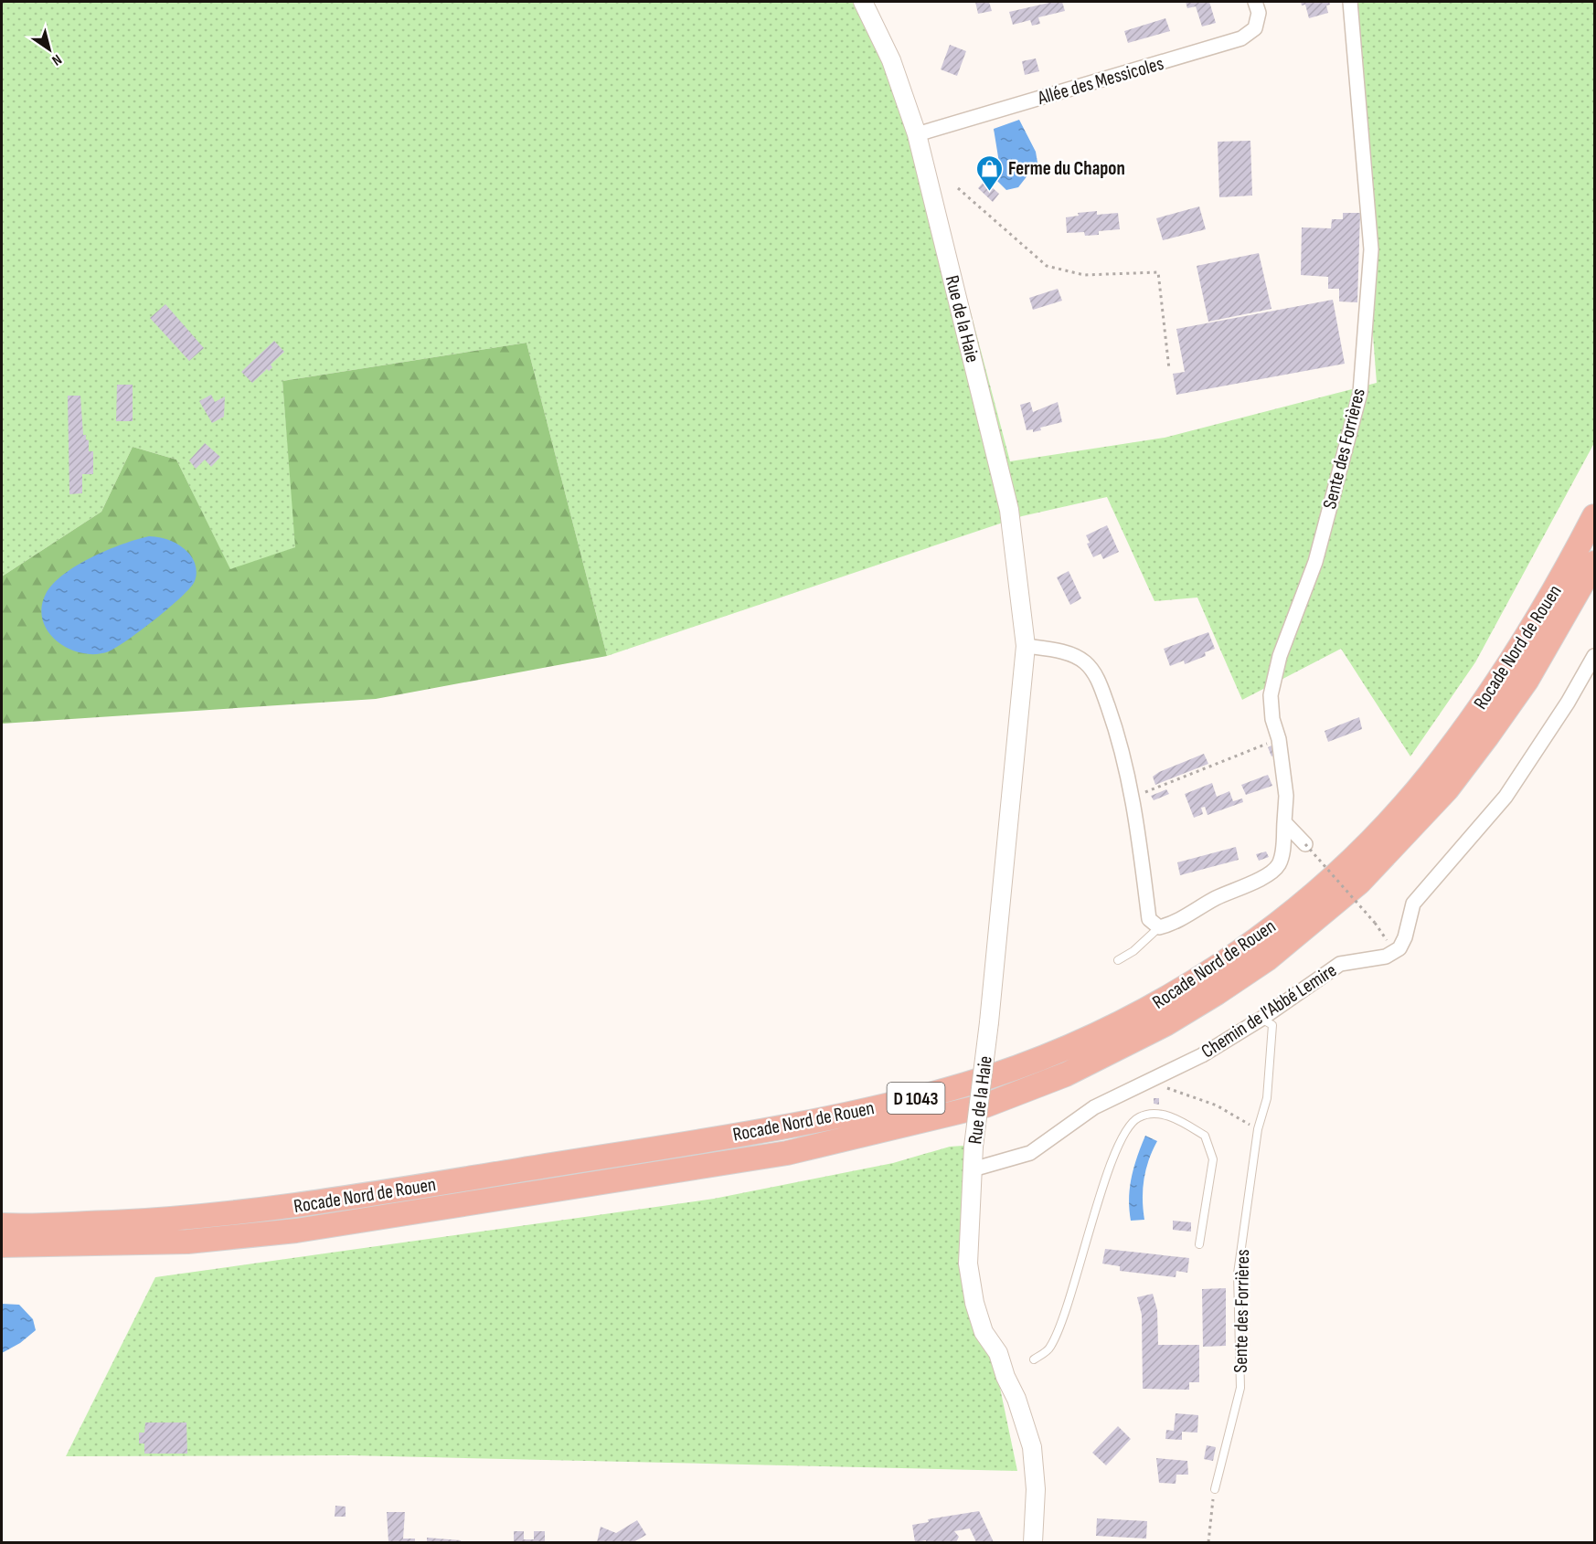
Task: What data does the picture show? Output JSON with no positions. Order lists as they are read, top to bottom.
{
  "streets": {
    "highway": ["Rocade Nord de Rouen", "D 1043"],
    "street": [
      "Allée des Messicoles",
      "Rue de la Haie",
      "Sente des Forrières",
      "Chemin de l'Abbé Lemire"
    ]
  },
  "crossings": [
    ["Allée des Messicoles", "Rue de la Haie"],
    ["Rue de la Haie", "Chemin de l'Abbé Lemire"],
    ["Sente des Forrières", "Chemin de l'Abbé Lemire"]
  ],
  "places": {
    "shop": ["Ferme du Chapon"]
  },
  "north": "bottom right"
}
